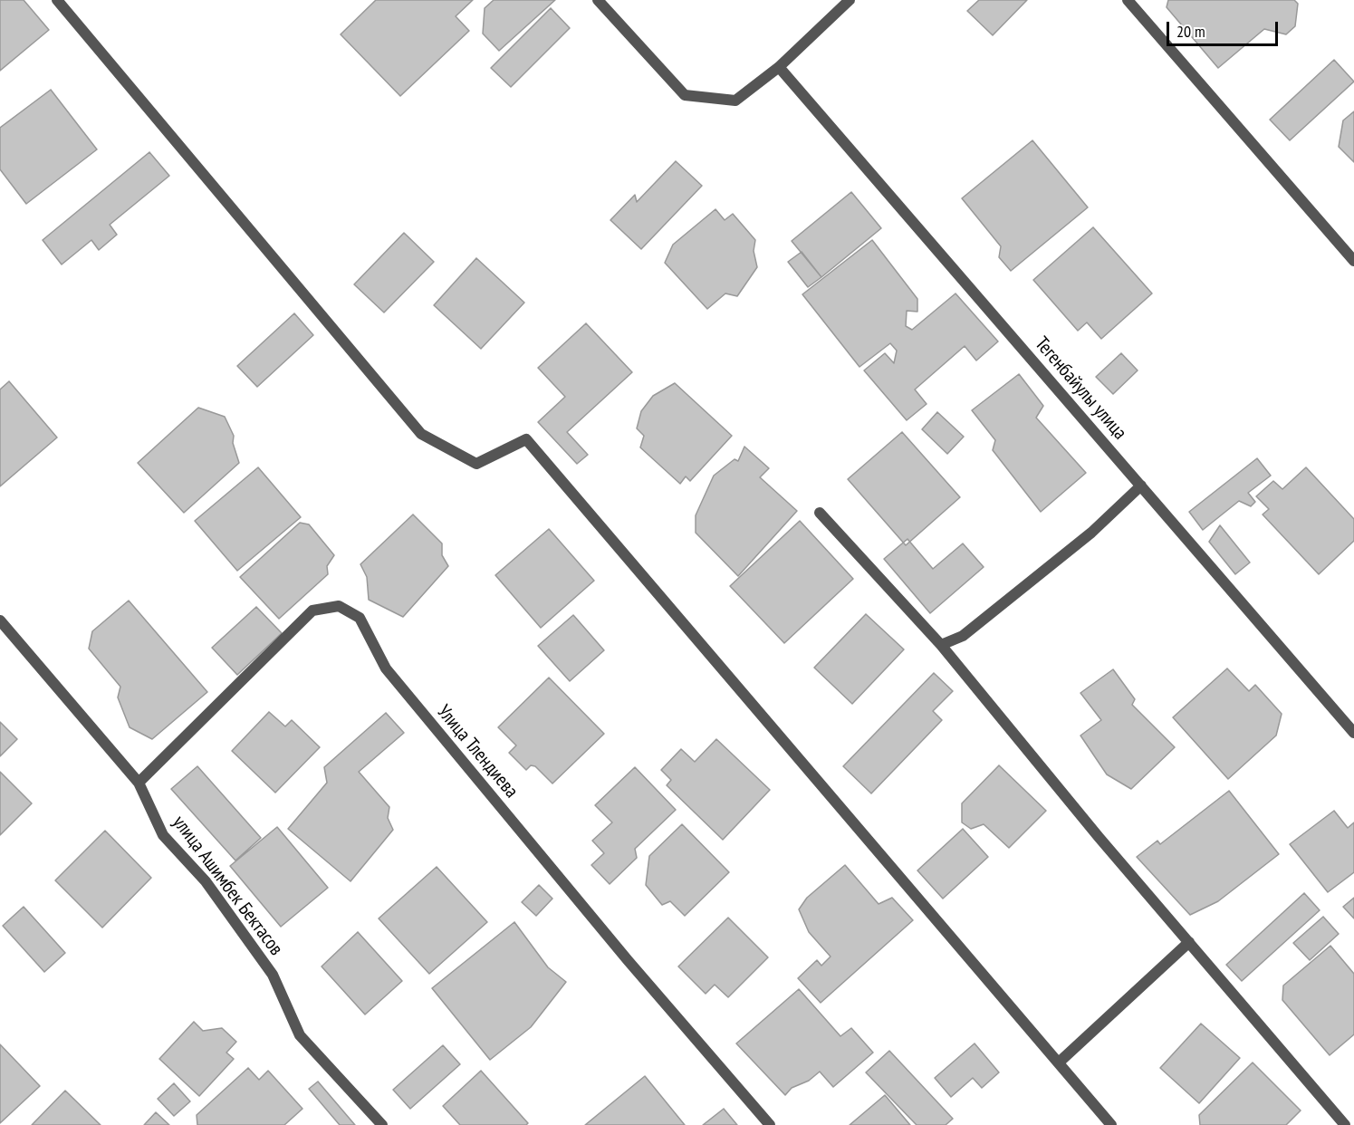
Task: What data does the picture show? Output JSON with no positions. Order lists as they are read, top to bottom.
{
  "streets": {
    "street": ["Тегенбайулы улица", "Улица Тлендиева", "улица Ашимбек Бектасов"]
  },
  "crossings": [
    ["Улица Тлендиева", "улица Ашимбек Бектасов"]
  ],
  "scale_bar": "20 m"
}
